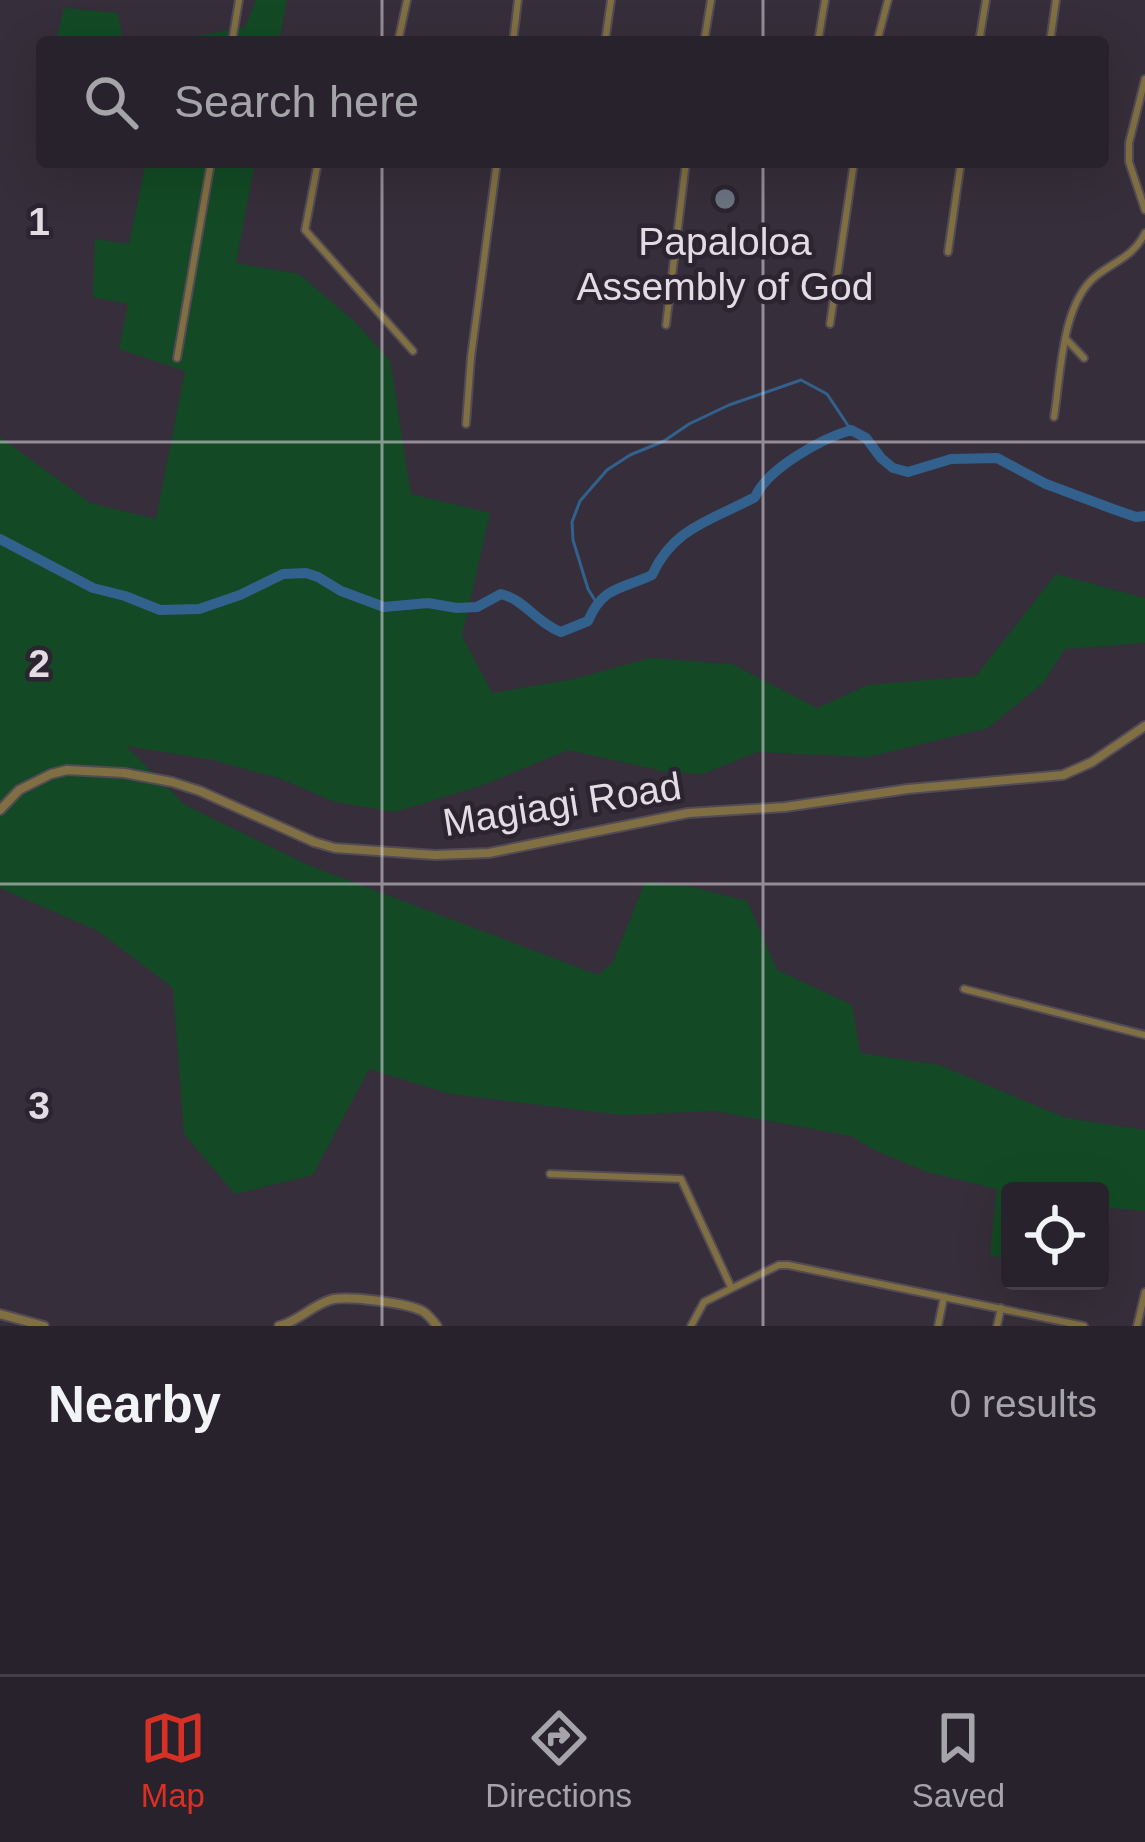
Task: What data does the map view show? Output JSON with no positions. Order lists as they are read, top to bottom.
{
  "streets": {
    "street": ["Magiagi Road"]
  },
  "places": ["Papaloloa Assembly of God"],
  "page": {
    "search": "Search here",
    "heading": ["Nearby", "0 results"],
    "nav": ["Map", "Directions", "Saved"]
  },
  "grid": {
    "rows": ["1", "2", "3"]
  }
}
